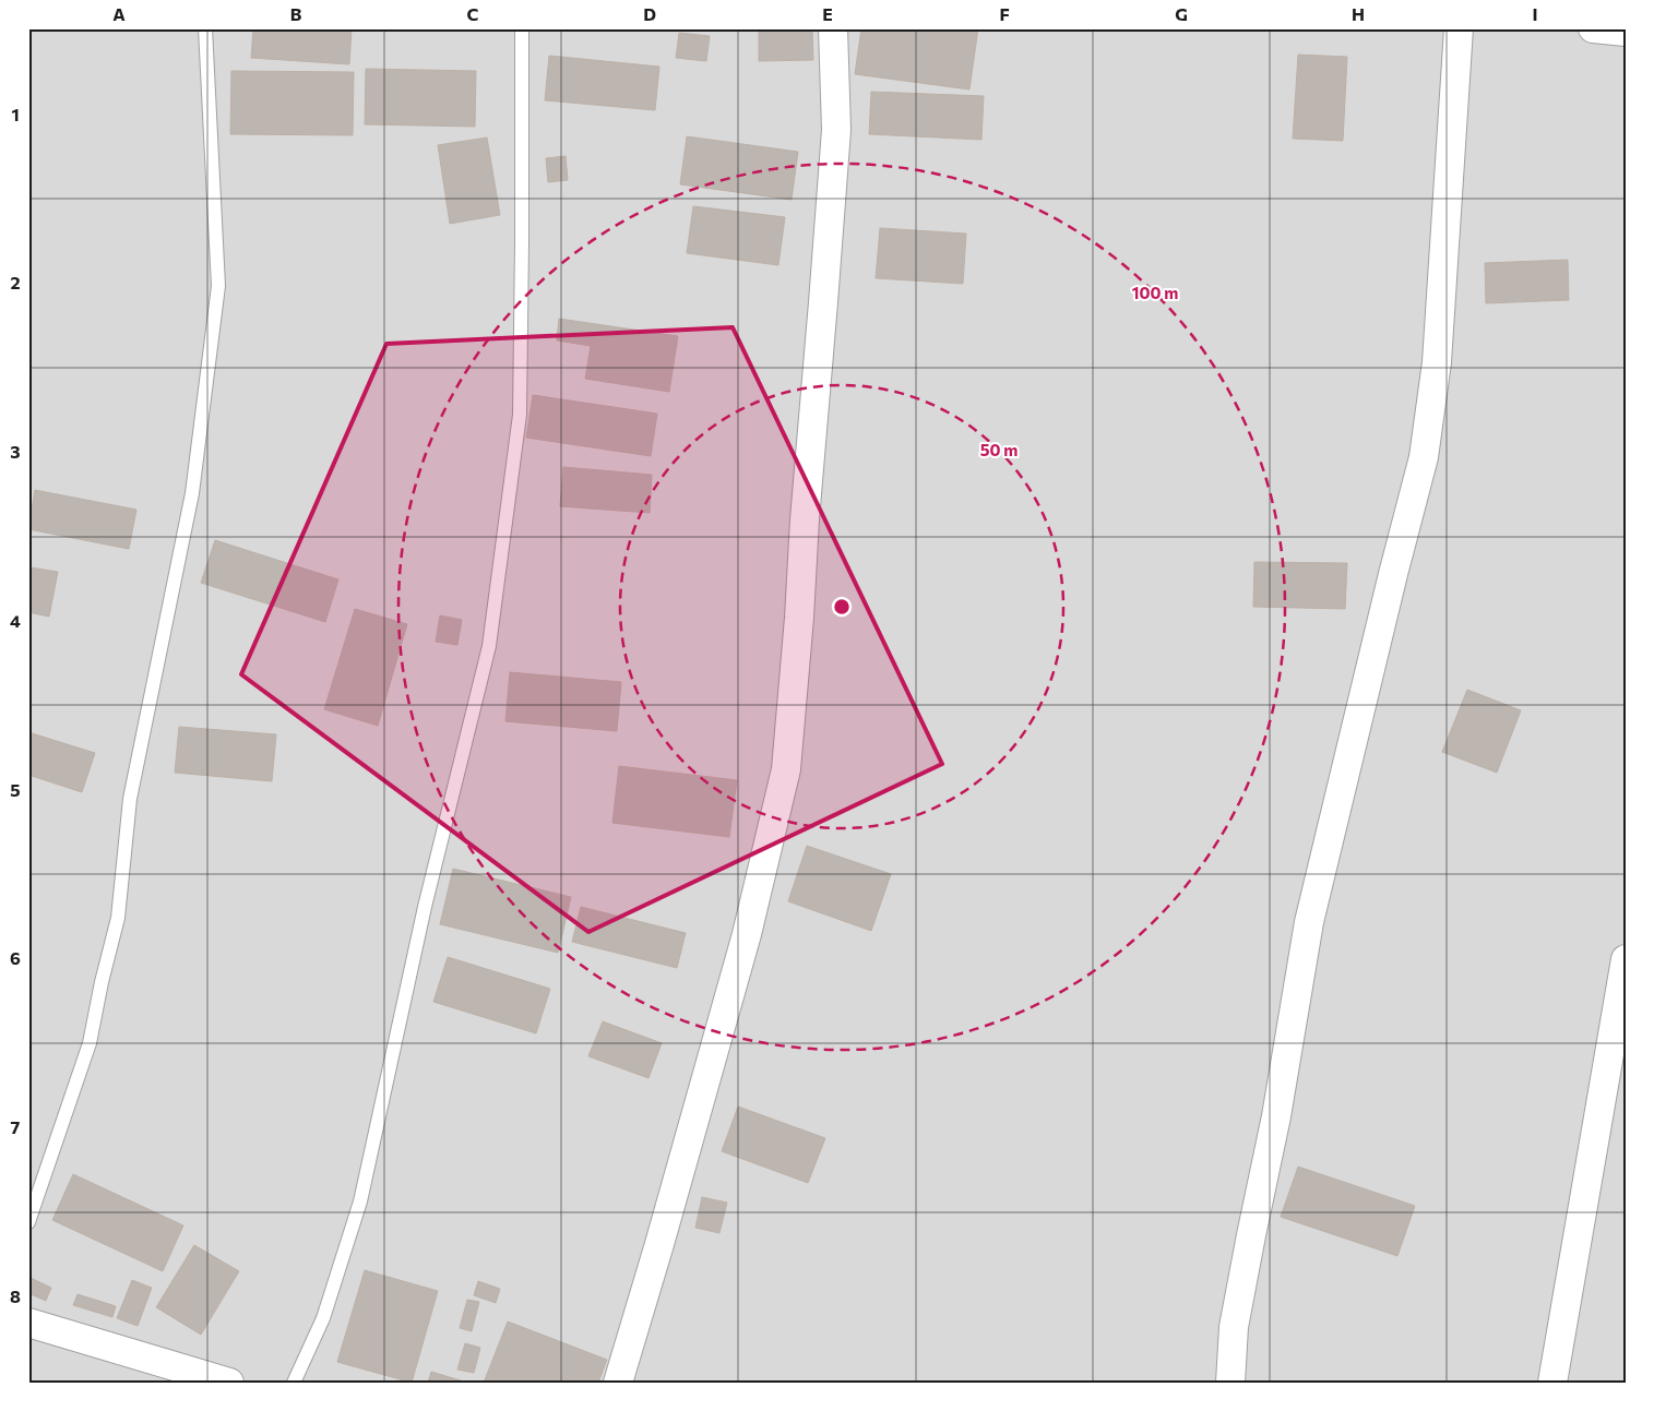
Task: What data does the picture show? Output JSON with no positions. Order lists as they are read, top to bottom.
{
  "grid": {
    "columns": [
      "A",
      "B",
      "C",
      "D",
      "E",
      "F",
      "G",
      "H",
      "I"
    ],
    "rows": [
      "1",
      "2",
      "3",
      "4",
      "5",
      "6",
      "7",
      "8"
    ]
  },
  "rings": ["100 m", "50 m"]
}
